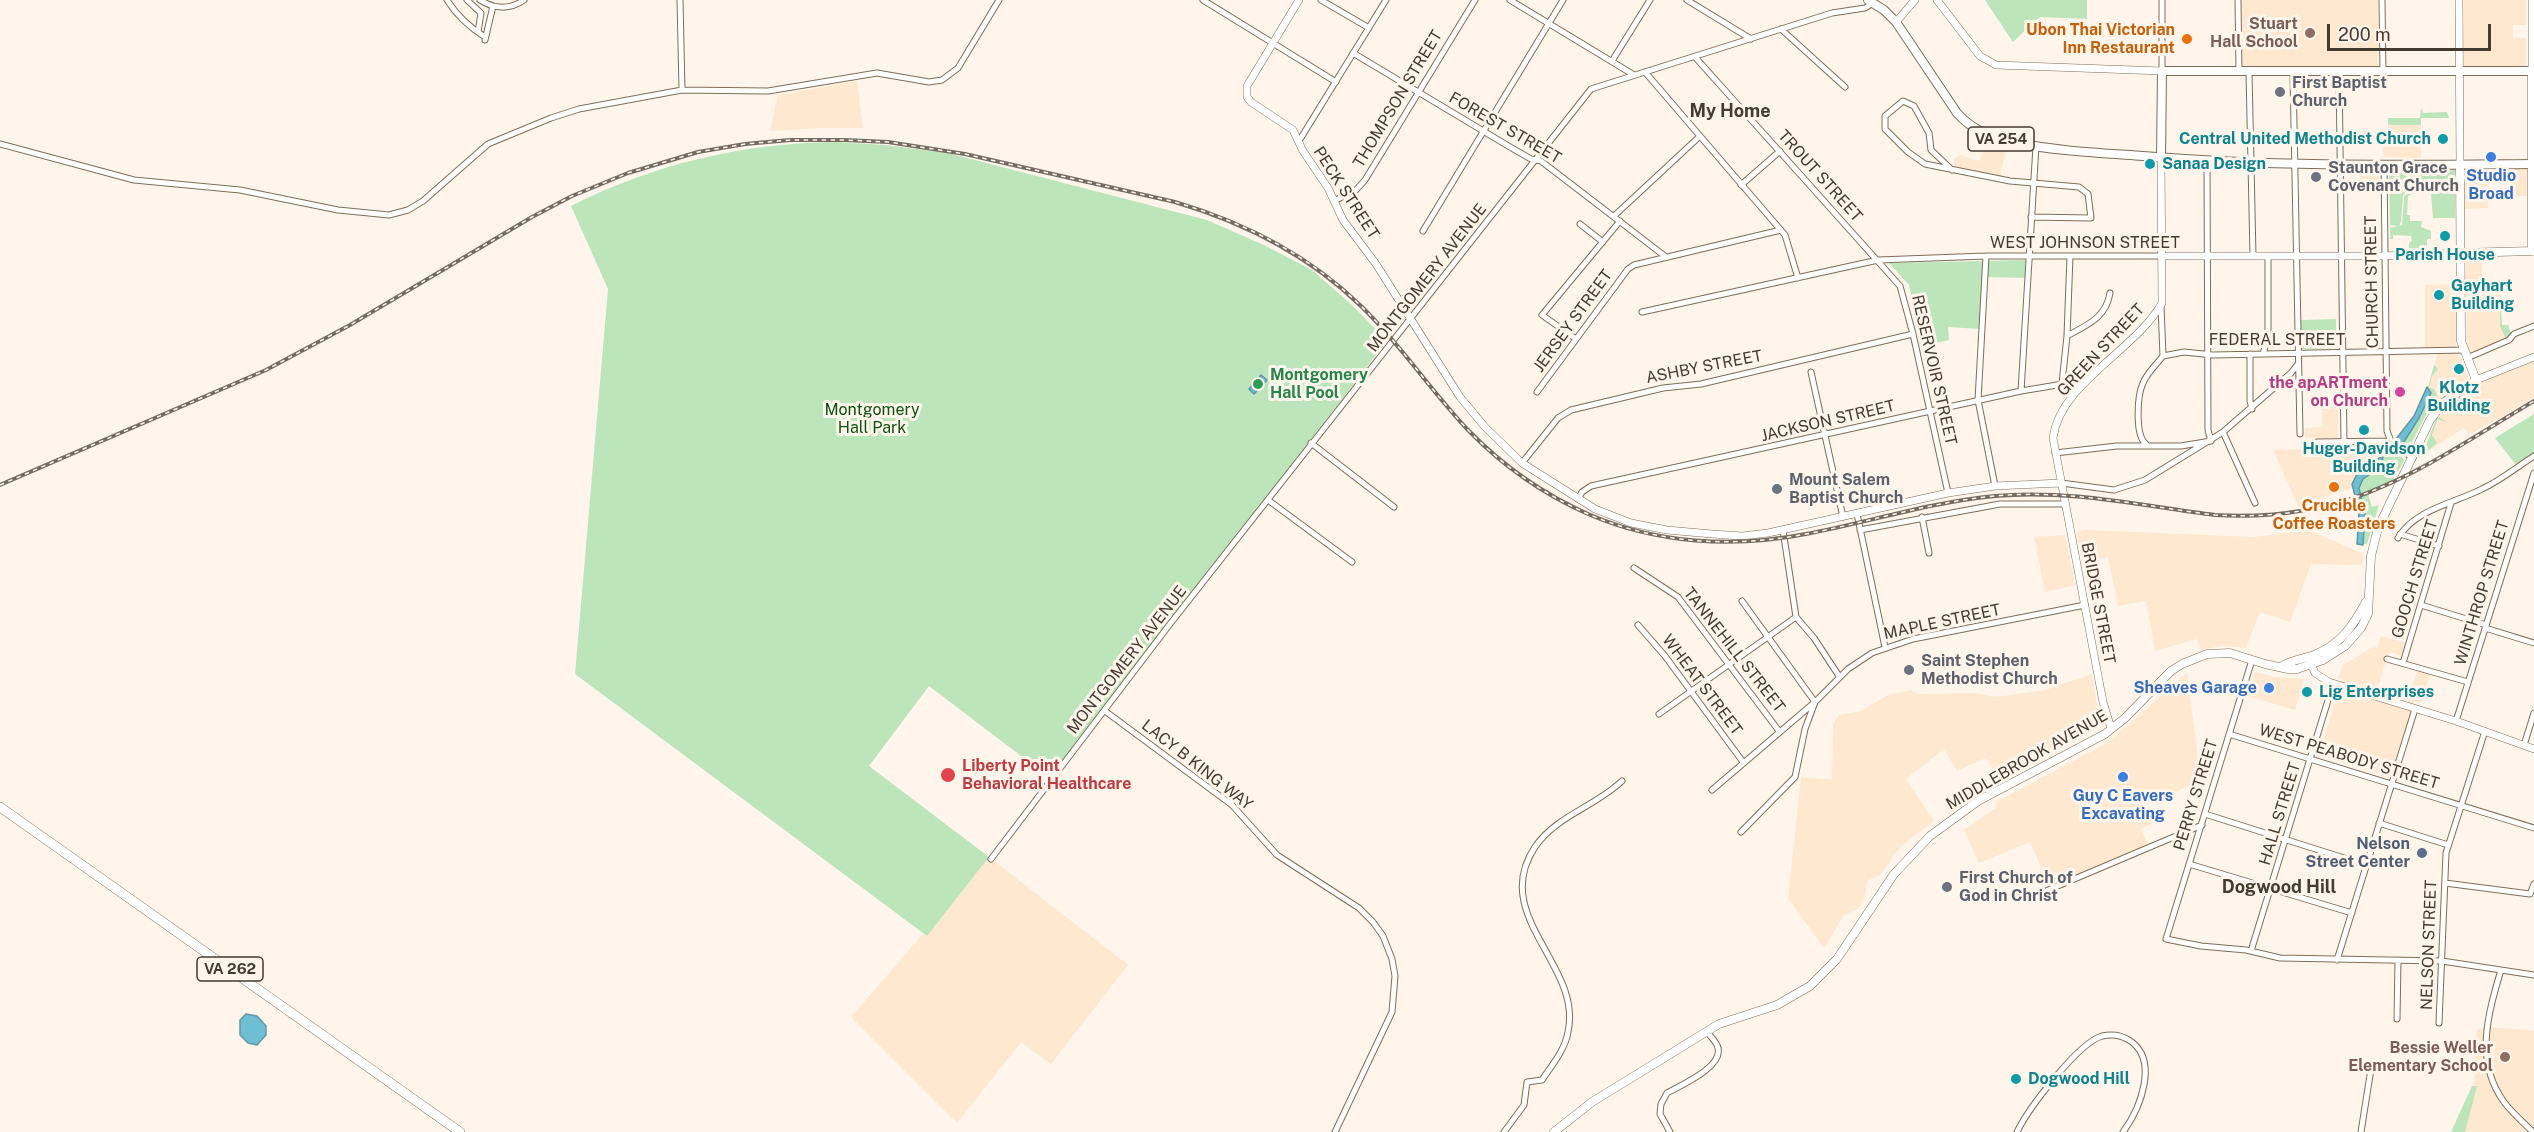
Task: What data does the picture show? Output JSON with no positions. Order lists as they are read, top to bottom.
{
  "streets": {
    "highway": ["VA 262"],
    "main road": ["VA 254", "WEST JOHNSON STREET", "MIDDLEBROOK AVENUE"],
    "street": [
      "THOMPSON STREET",
      "FOREST STREET",
      "TROUT STREET",
      "PECK STREET",
      "MONTGOMERY AVENUE",
      "CHURCH STREET",
      "JERSEY STREET",
      "FEDERAL STREET",
      "GREEN STREET",
      "ASHBY STREET",
      "RESERVOIR STREET",
      "JACKSON STREET",
      "GOOCH STREET",
      "WINTHROP STREET",
      "BRIDGE STREET",
      "MAPLE STREET",
      "TANNEHILL STREET",
      "WHEAT STREET",
      "WEST PEABODY STREET",
      "LACY B KING WAY",
      "PERRY STREET",
      "HALL STREET",
      "NELSON STREET"
    ]
  },
  "crossings": [
    ["THOMPSON STREET", "FOREST STREET"],
    ["THOMPSON STREET", "PECK STREET"],
    ["FOREST STREET", "MONTGOMERY AVENUE"],
    ["FOREST STREET", "JERSEY STREET"],
    ["VA 254", "MONTGOMERY AVENUE"],
    ["VA 254", "CHURCH STREET"],
    ["TROUT STREET", "WEST JOHNSON STREET"],
    ["TROUT STREET", "MONTGOMERY AVENUE"],
    ["TROUT STREET", "RESERVOIR STREET"],
    ["PECK STREET", "MONTGOMERY AVENUE"],
    ["PECK STREET", "GREEN STREET"],
    ["PECK STREET", "ASHBY STREET"],
    ["PECK STREET", "RESERVOIR STREET"],
    ["PECK STREET", "JACKSON STREET"],
    ["PECK STREET", "BRIDGE STREET"],
    ["WEST JOHNSON STREET", "CHURCH STREET"],
    ["WEST JOHNSON STREET", "RESERVOIR STREET"],
    ["MONTGOMERY AVENUE", "LACY B KING WAY"],
    ["CHURCH STREET", "FEDERAL STREET"],
    ["GREEN STREET", "JACKSON STREET"],
    ["GREEN STREET", "BRIDGE STREET"],
    ["ASHBY STREET", "RESERVOIR STREET"],
    ["RESERVOIR STREET", "JACKSON STREET"],
    ["BRIDGE STREET", "MAPLE STREET"],
    ["BRIDGE STREET", "MIDDLEBROOK AVENUE"],
    ["MAPLE STREET", "TANNEHILL STREET"],
    ["MAPLE STREET", "WHEAT STREET"],
    ["WEST PEABODY STREET", "PERRY STREET"],
    ["WEST PEABODY STREET", "HALL STREET"],
    ["WEST PEABODY STREET", "NELSON STREET"],
    ["MIDDLEBROOK AVENUE", "PERRY STREET"],
    ["PERRY STREET", "HALL STREET"]
  ],
  "districts": ["My Home", "Dogwood Hill"],
  "parks": ["Montgomery Hall Park"],
  "places": [
    "Stuart Hall School",
    "Ubon Thai Victorian Inn Restaurant",
    "First Baptist Church",
    "Central United Methodist Church",
    "Studio Broad",
    "Sanaa Design",
    "Staunton Grace Covenant Church",
    "Parish House",
    "Gayhart Building",
    "Klotz Building",
    "Montgomery Hall Pool",
    "the apARTment on Church",
    "Huger-Davidson Building",
    "Crucible Coffee Roasters",
    "Mount Salem Baptist Church",
    "Saint Stephen Methodist Church",
    "Sheaves Garage",
    "Lig Enterprises",
    "Liberty Point Behavioral Healthcare",
    "Guy C Eavers Excavating",
    "Nelson Street Center",
    "First Church of God in Christ",
    "Bessie Weller Elementary School",
    "Dogwood Hill"
  ],
  "scale_bar": "200 m"
}
